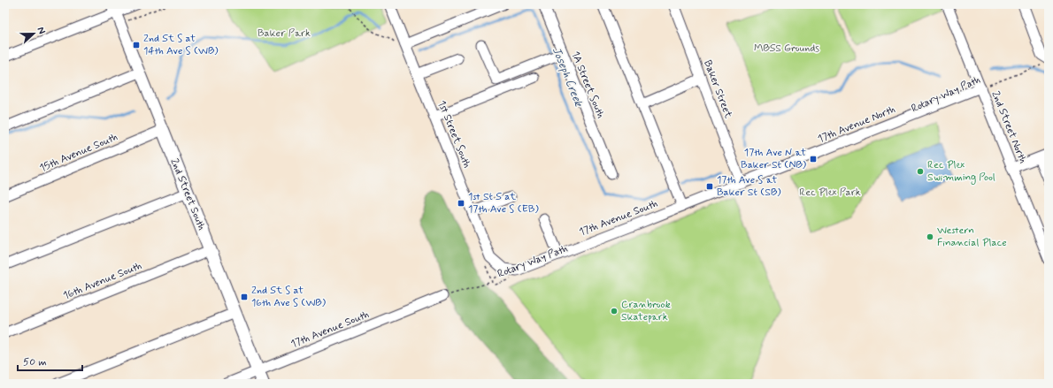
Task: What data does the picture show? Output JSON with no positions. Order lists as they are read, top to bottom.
{
  "streets": {
    "main road": ["2nd Street South"],
    "street": [
      "1A Street South",
      "Baker Street",
      "17th Avenue North",
      "2nd Street North",
      "1st Street South",
      "15th Avenue South",
      "17th Avenue South",
      "16th Avenue South"
    ],
    "path": ["Rotary Way Path"]
  },
  "crossings": [
    ["Baker Street", "17th Avenue North"],
    ["Baker Street", "17th Avenue South"],
    ["Rotary Way Path", "17th Avenue North"],
    ["Rotary Way Path", "2nd Street North"],
    ["17th Avenue North", "2nd Street North"],
    ["17th Avenue North", "17th Avenue South"],
    ["1st Street South", "17th Avenue South"],
    ["15th Avenue South", "2nd Street South"],
    ["2nd Street South", "17th Avenue South"],
    ["2nd Street South", "16th Avenue South"]
  ],
  "water": ["Joseph Creek"],
  "parks": ["Baker Park", "MBSS Grounds", "Rec Plex Park"],
  "places": {
    "transit": [
      "2nd St S at 14th Ave S (WB)",
      "17th Ave N at Baker St (NB)",
      "17th Ave S at Baker St (SB)",
      "1st St S at 17th Ave S (EB)",
      "2nd St S at 16th Ave S (WB)"
    ],
    "other": ["Rec Plex Swimming Pool", "Western Financial Place", "Cranbrook Skatepark"]
  },
  "scale_bar": "50 m",
  "north": "right"
}
